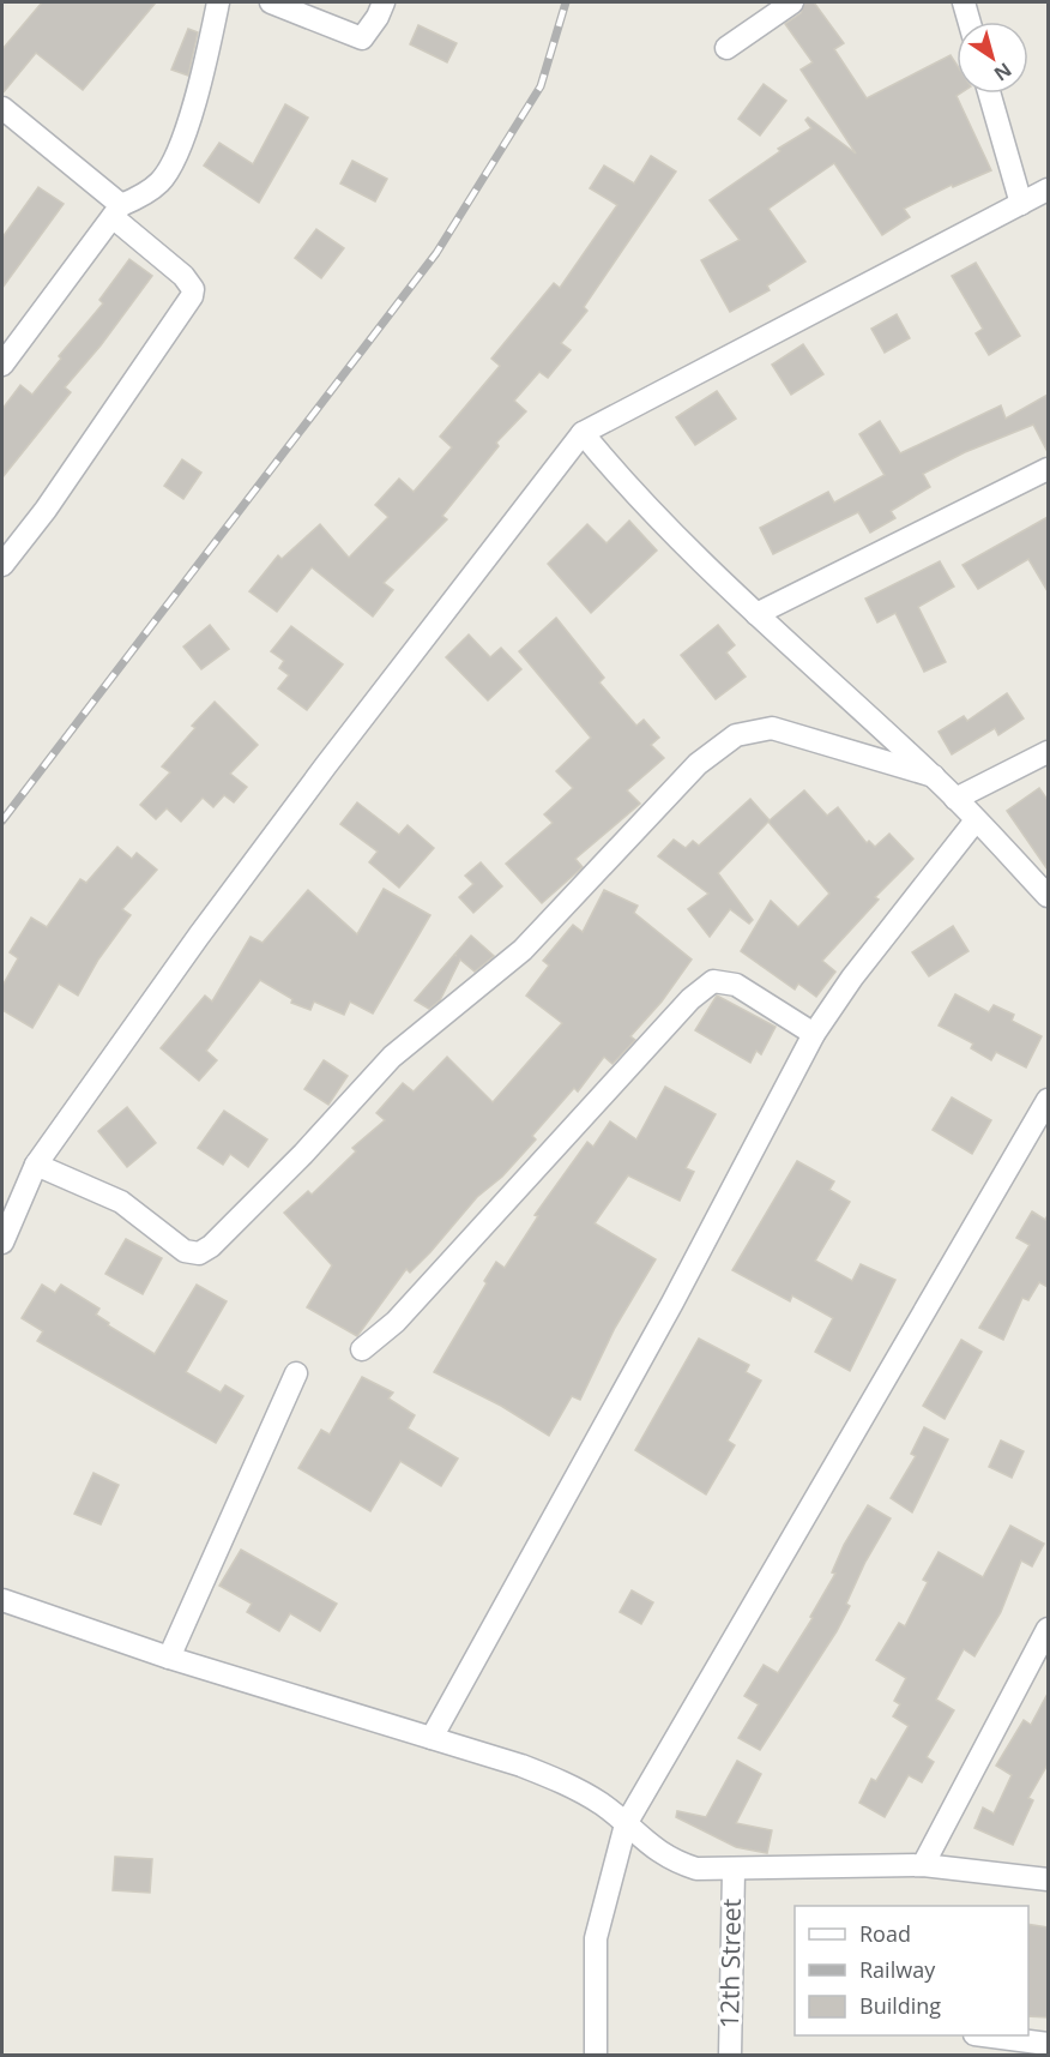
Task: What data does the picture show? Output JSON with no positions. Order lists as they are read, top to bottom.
{
  "streets": {
    "street": ["12th Street"]
  },
  "legend": ["Road", "Railway", "Building"],
  "north": "bottom right"
}
